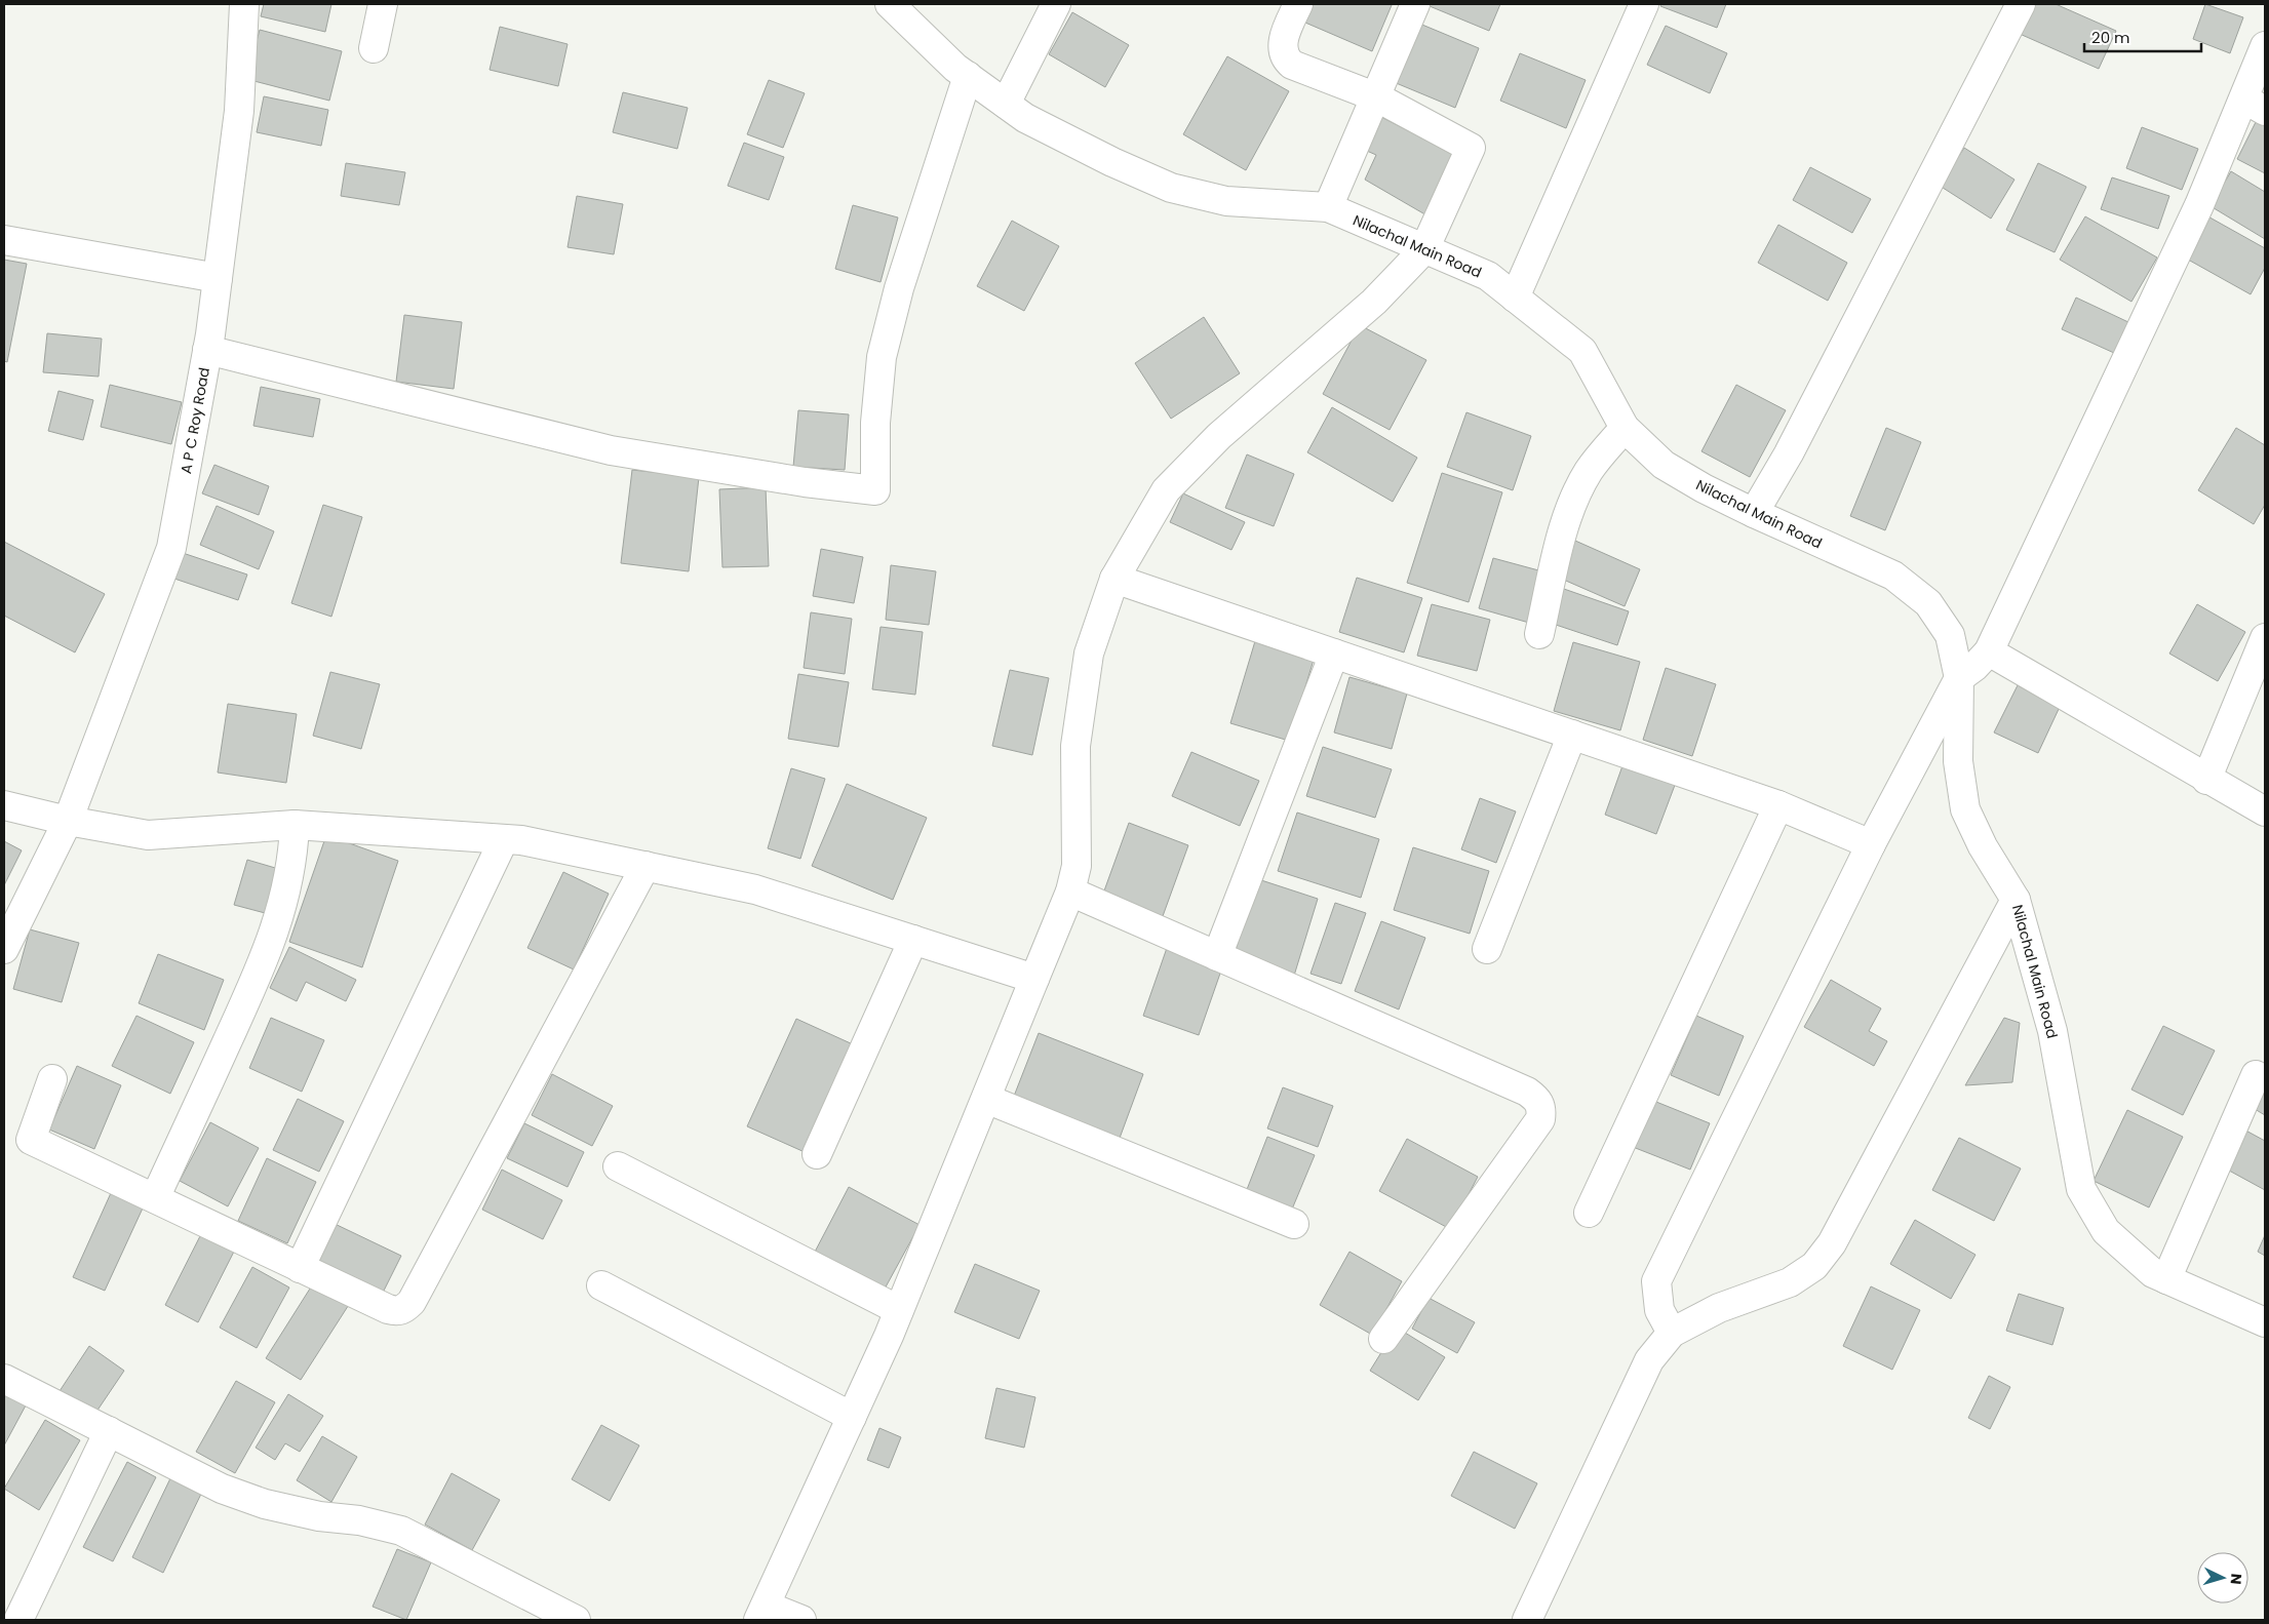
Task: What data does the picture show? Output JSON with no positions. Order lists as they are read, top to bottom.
{
  "streets": {
    "street": ["Nilachal Main Road", "A P C Roy Road"]
  },
  "scale_bar": "20 m",
  "north": "right"
}
